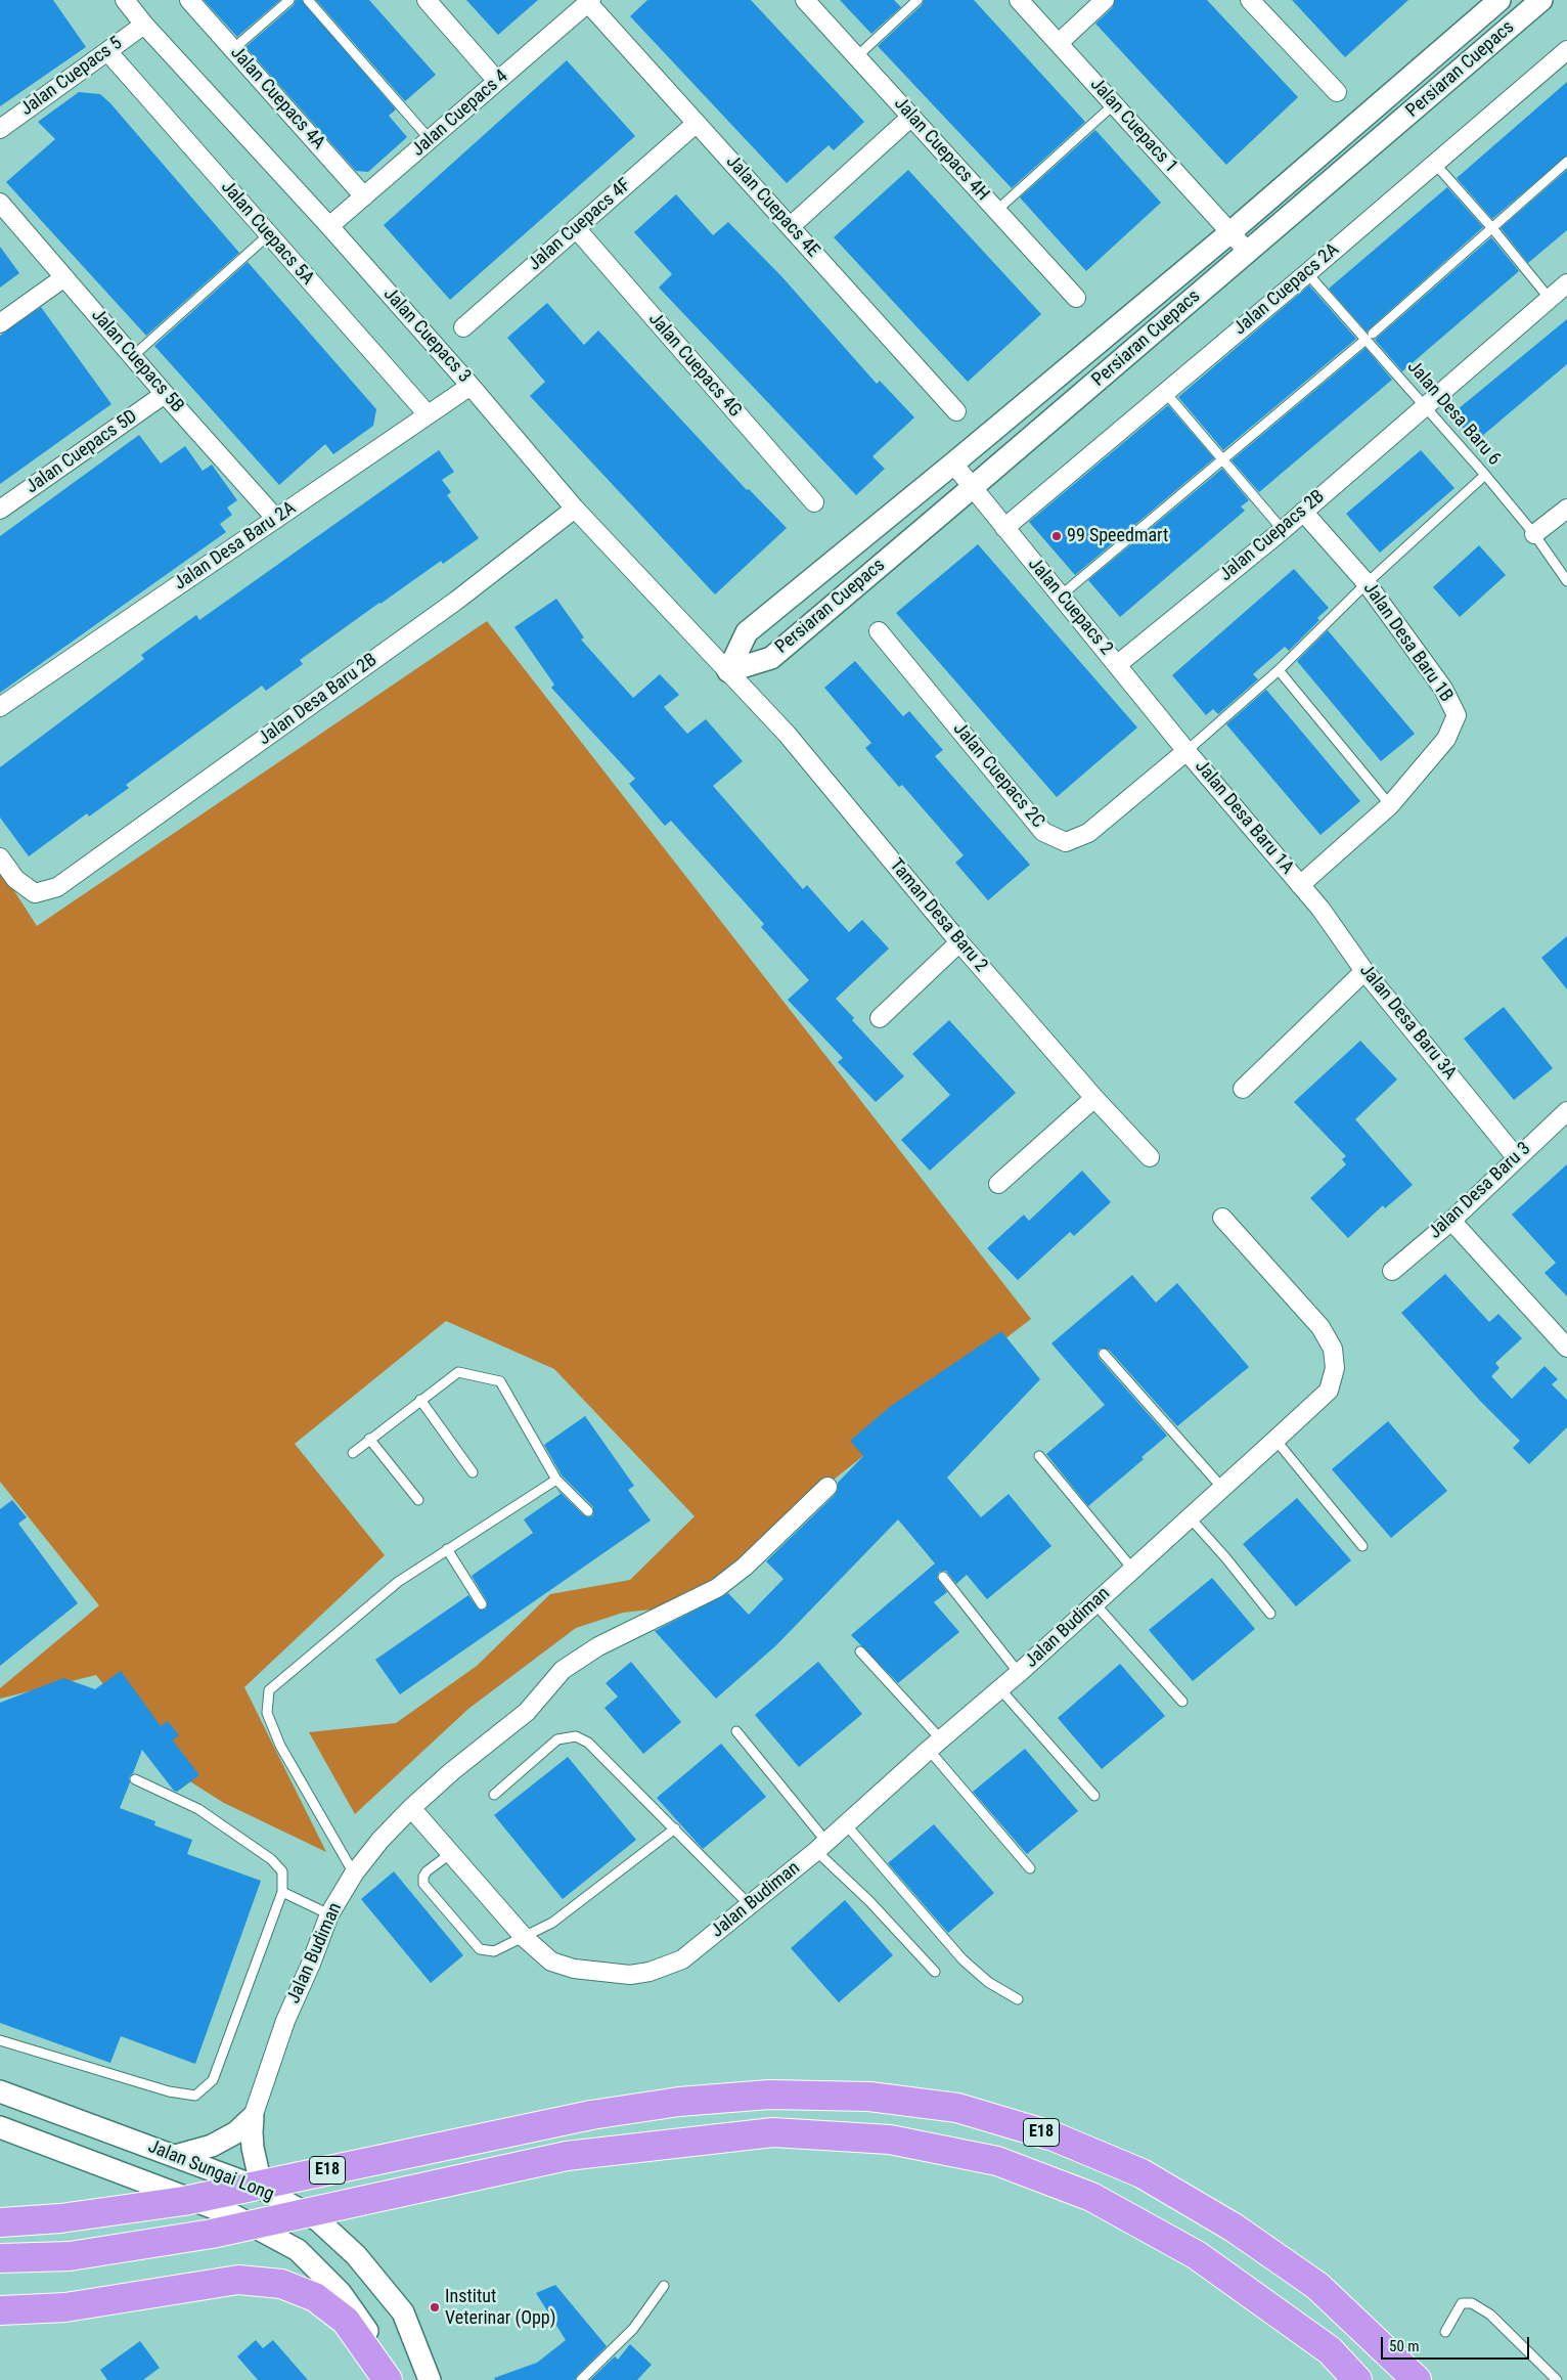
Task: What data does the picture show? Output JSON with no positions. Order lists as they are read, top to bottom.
{
  "streets": {
    "highway": ["E18"],
    "street": [
      "Persiaran Cuepacs",
      "Jalan Cuepacs 5",
      "Jalan Cuepacs 4A",
      "Jalan Cuepacs 4",
      "Jalan Cuepacs 1",
      "Jalan Cuepacs 4H",
      "Jalan Cuepacs 4E",
      "Jalan Cuepacs 4F",
      "Jalan Cuepacs 5A",
      "Jalan Cuepacs 2A",
      "Jalan Cuepacs 3",
      "Jalan Cuepacs 5B",
      "Jalan Cuepacs 4G",
      "Jalan Cuepacs 5D",
      "Jalan Cuepacs 2B",
      "Jalan Desa Baru 2A",
      "Jalan Cuepacs 2",
      "Jalan Desa Baru 1B",
      "Jalan Desa Baru 2B",
      "Jalan Cuepacs 2C",
      "Jalan Desa Baru 1A",
      "Taman Desa Baru 2",
      "Jalan Desa Baru 3A",
      "Jalan Desa Baru 3",
      "Jalan Budiman",
      "Jalan Sungai Long"
    ],
    "lane": ["Jalan Desa Baru 6"]
  },
  "crossings": [
    ["Persiaran Cuepacs", "Jalan Cuepacs 1"],
    ["Persiaran Cuepacs", "Jalan Cuepacs 3"],
    ["Persiaran Cuepacs", "Jalan Cuepacs 2"],
    ["Persiaran Cuepacs", "Taman Desa Baru 2"],
    ["Jalan Cuepacs 5", "Jalan Cuepacs 5A"],
    ["Jalan Cuepacs 5", "Jalan Cuepacs 3"],
    ["Jalan Cuepacs 4A", "Jalan Cuepacs 4"],
    ["Jalan Cuepacs 4", "Jalan Cuepacs 4E"],
    ["Jalan Cuepacs 4", "Jalan Cuepacs 3"],
    ["Jalan Cuepacs 4E", "Jalan Cuepacs 4F"],
    ["Jalan Cuepacs 4F", "Jalan Cuepacs 4G"],
    ["Jalan Cuepacs 5A", "Jalan Desa Baru 2A"],
    ["Jalan Cuepacs 2A", "Jalan Desa Baru 6"],
    ["Jalan Cuepacs 2A", "Jalan Cuepacs 2"],
    ["Jalan Cuepacs 3", "Jalan Desa Baru 2A"],
    ["Jalan Cuepacs 3", "Jalan Desa Baru 2B"],
    ["Jalan Cuepacs 3", "Taman Desa Baru 2"],
    ["Jalan Cuepacs 5B", "Jalan Cuepacs 5D"],
    ["Jalan Cuepacs 5B", "Jalan Desa Baru 2A"],
    ["Jalan Desa Baru 6", "Jalan Cuepacs 2B"],
    ["Jalan Cuepacs 2B", "Jalan Cuepacs 2"],
    ["Jalan Cuepacs 2B", "Jalan Desa Baru 1B"],
    ["Jalan Cuepacs 2", "Jalan Cuepacs 2C"],
    ["Jalan Cuepacs 2", "Jalan Desa Baru 1A"],
    ["Jalan Desa Baru 1B", "Jalan Desa Baru 1A"],
    ["Jalan Desa Baru 1B", "Jalan Desa Baru 3A"],
    ["Jalan Cuepacs 2C", "Jalan Desa Baru 1A"],
    ["Jalan Desa Baru 1A", "Jalan Desa Baru 3A"],
    ["Jalan Desa Baru 3A", "Jalan Desa Baru 3"]
  ],
  "places": ["99 Speedmart", "Institut Veterinar (Opp)"],
  "scale_bar": "50 m"
}
